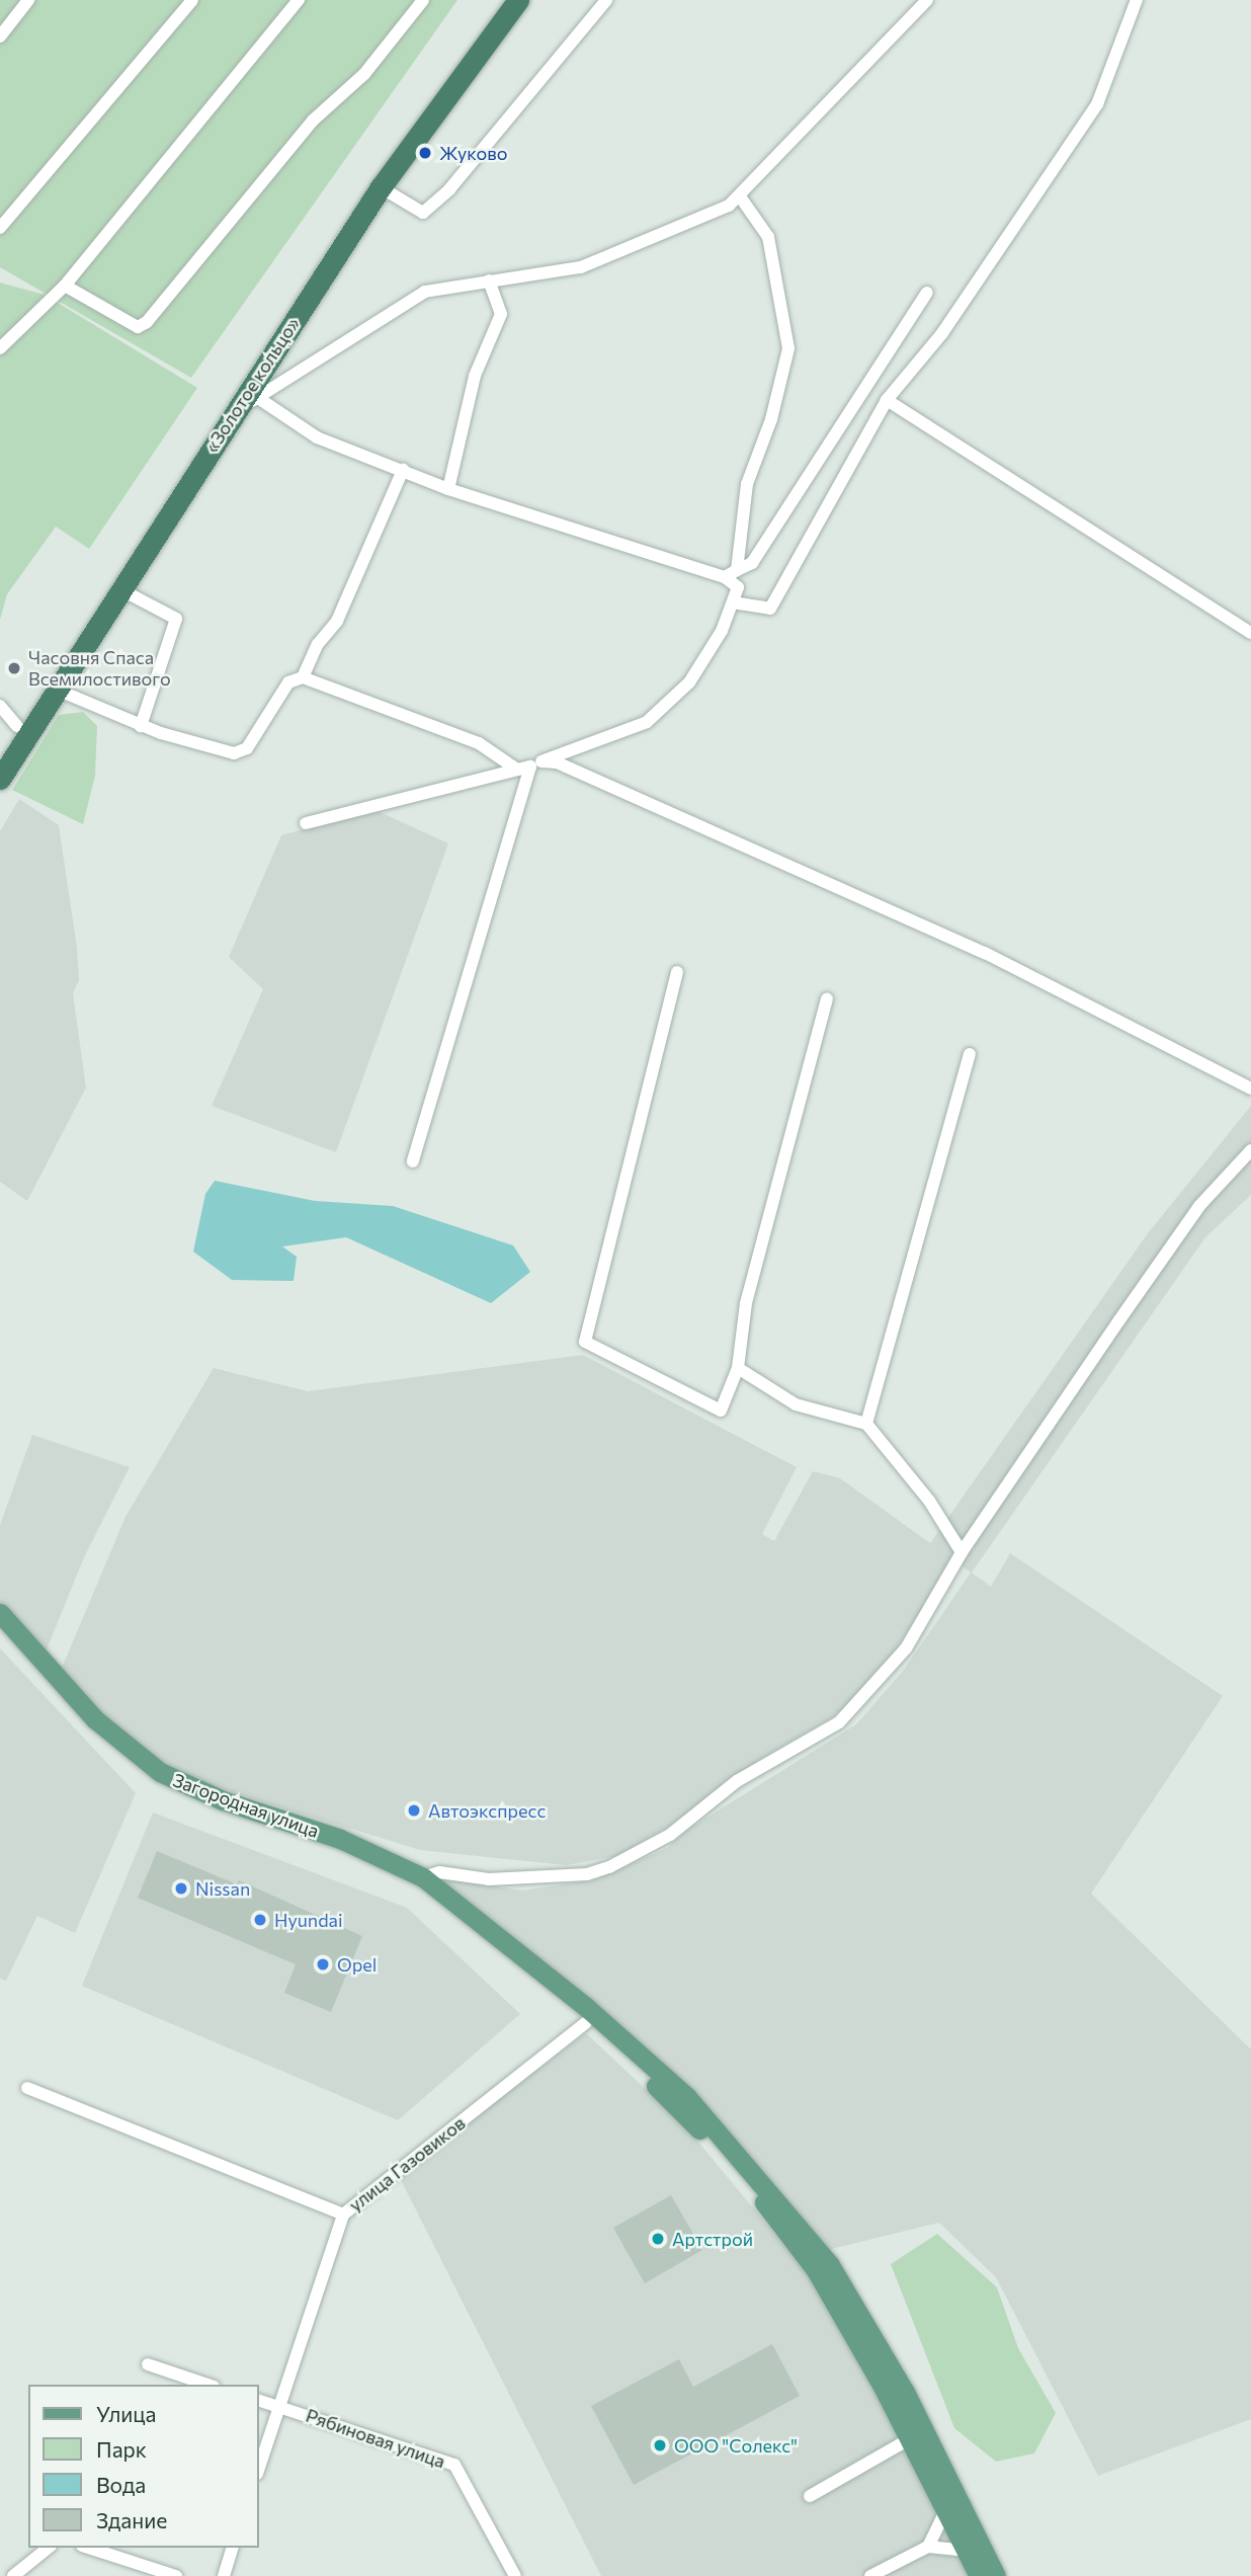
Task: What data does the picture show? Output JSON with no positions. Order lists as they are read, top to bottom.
{
  "streets": {
    "highway": ["«Золотое кольцо»"],
    "main road": ["Загородная улица"],
    "street": ["улица Газовиков", "Рябиновая улица"]
  },
  "crossings": [
    ["улица Газовиков", "Рябиновая улица"]
  ],
  "places": [
    "Жуково",
    "Часовня Спаса Всемилостивого",
    "Автоэкспресс",
    "Nissan",
    "Hyundai",
    "Opel",
    "Артстрой",
    "ООО \"Солекс\""
  ],
  "legend": [
    "Улица",
    "Парк",
    "Вода",
    "Здание"
  ]
}
